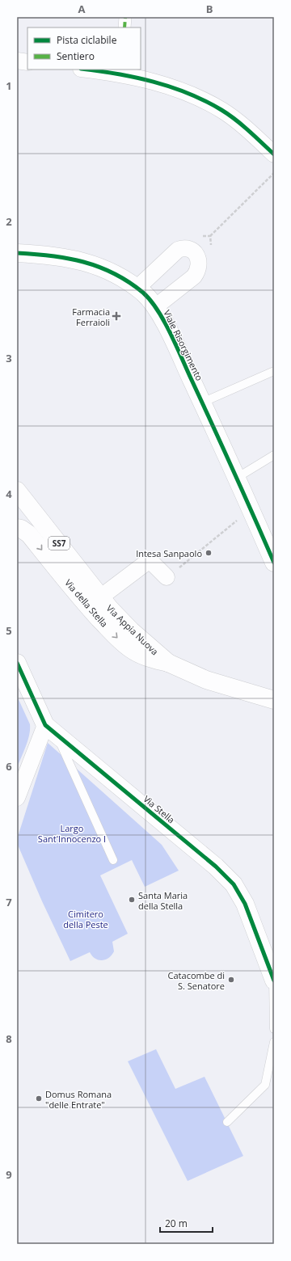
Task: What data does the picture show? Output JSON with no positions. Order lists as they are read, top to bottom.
{
  "streets": {
    "street": [
      "Viale Risorgimento",
      "SS7",
      "Via della Stella",
      "Via Appia Nuova",
      "Via Stella"
    ]
  },
  "crossings": [
    ["Via della Stella", "Via Appia Nuova"]
  ],
  "one_way": ["Via della Stella"],
  "parks": ["Largo Sant'Innocenzo I", "Cimitero della Peste"],
  "places": {
    "health": ["Farmacia Ferraioli"],
    "other": [
      "Intesa Sanpaolo",
      "Santa Maria della Stella",
      "Catacombe di S. Senatore",
      "Domus Romana \"delle Entrate\""
    ]
  },
  "legend": ["Pista ciclabile", "Sentiero"],
  "scale_bar": "20 m",
  "grid": {
    "columns": ["A", "B"],
    "rows": [
      "1",
      "2",
      "3",
      "4",
      "5",
      "6",
      "7",
      "8",
      "9"
    ]
  }
}
